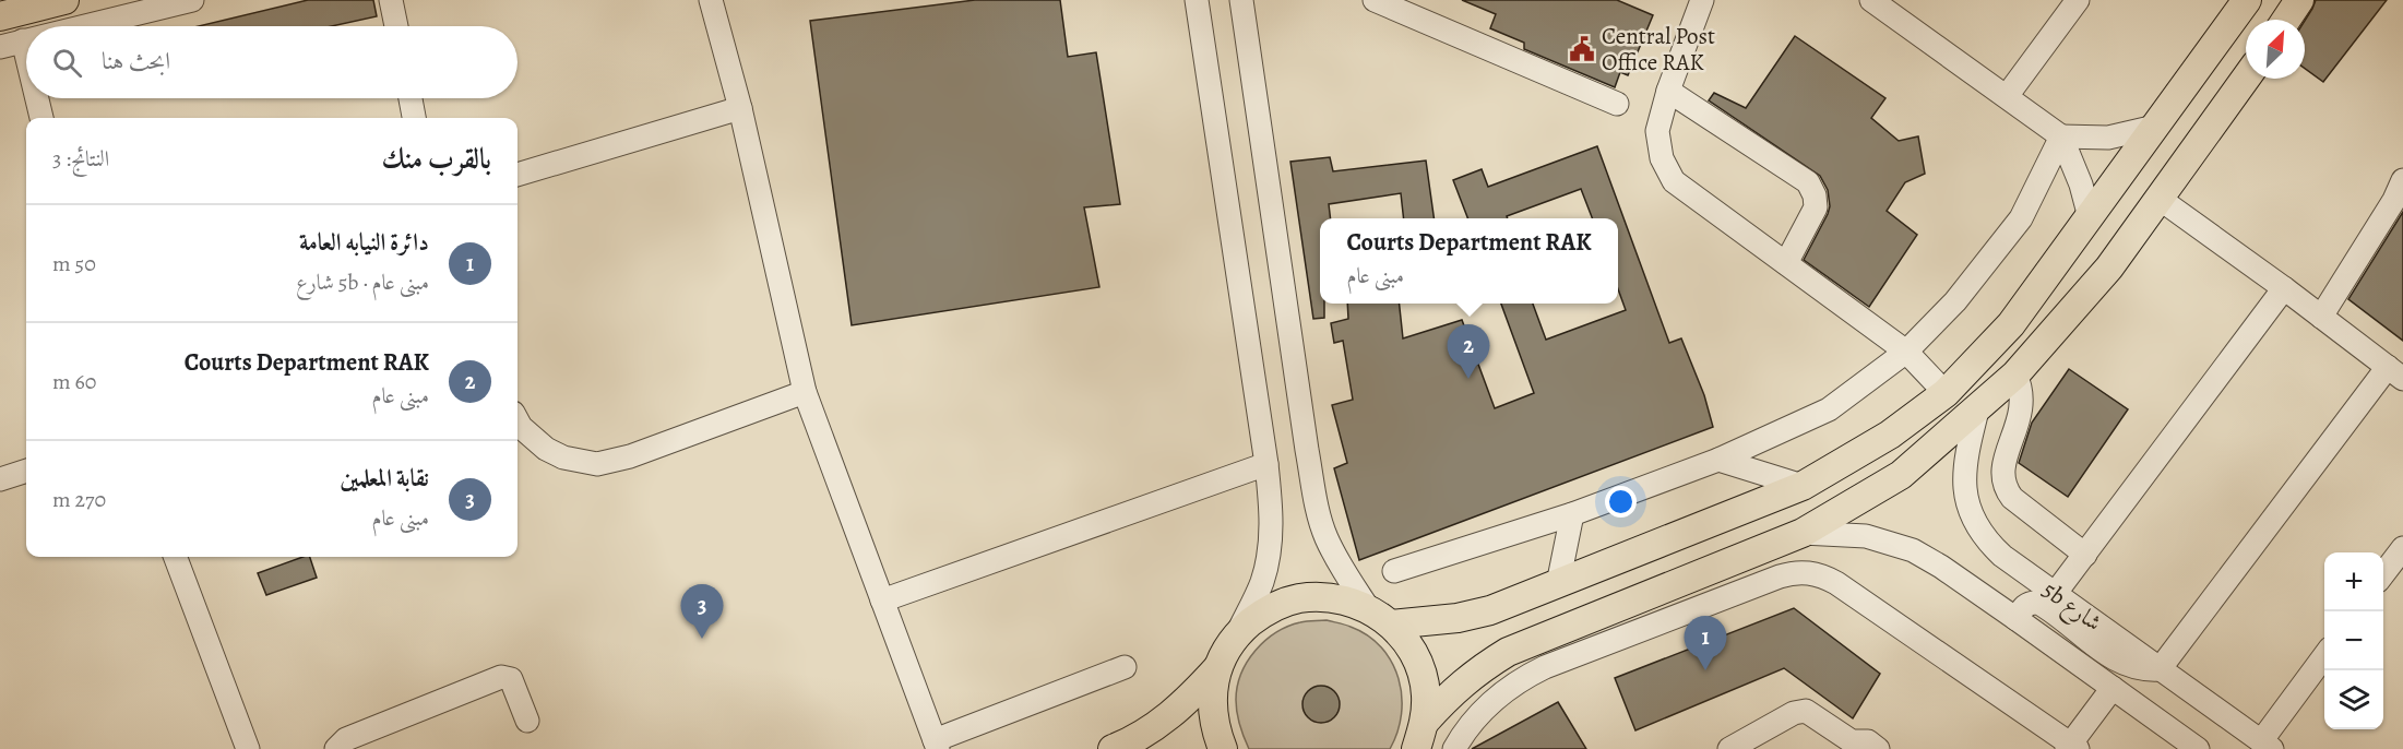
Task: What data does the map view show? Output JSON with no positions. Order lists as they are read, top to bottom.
{
  "streets": {
    "street": ["5b شارع"]
  },
  "places": {
    "public building": ["Central Post Office RAK"]
  },
  "north": "top right",
  "page": {
    "search": "ابحث هنا",
    "heading": ["بالقرب منك", "النتائج: 3"],
    "list": [
      {
        "mark": "1",
        "name": "دائرة النيابه العامة",
        "note": "مبنى عام · 5b شارع",
        "value": "50 m"
      },
      {
        "mark": "2",
        "name": "Courts Department RAK",
        "note": "مبنى عام",
        "value": "60 m"
      },
      {
        "mark": "3",
        "name": "نقابة المعلمين",
        "note": "مبنى عام",
        "value": "270 m"
      }
    ],
    "popup": ["Courts Department RAK", "مبنى عام"],
    "pins": ["2", "3", "1"],
    "map_buttons": ["+", "−"]
  }
}
